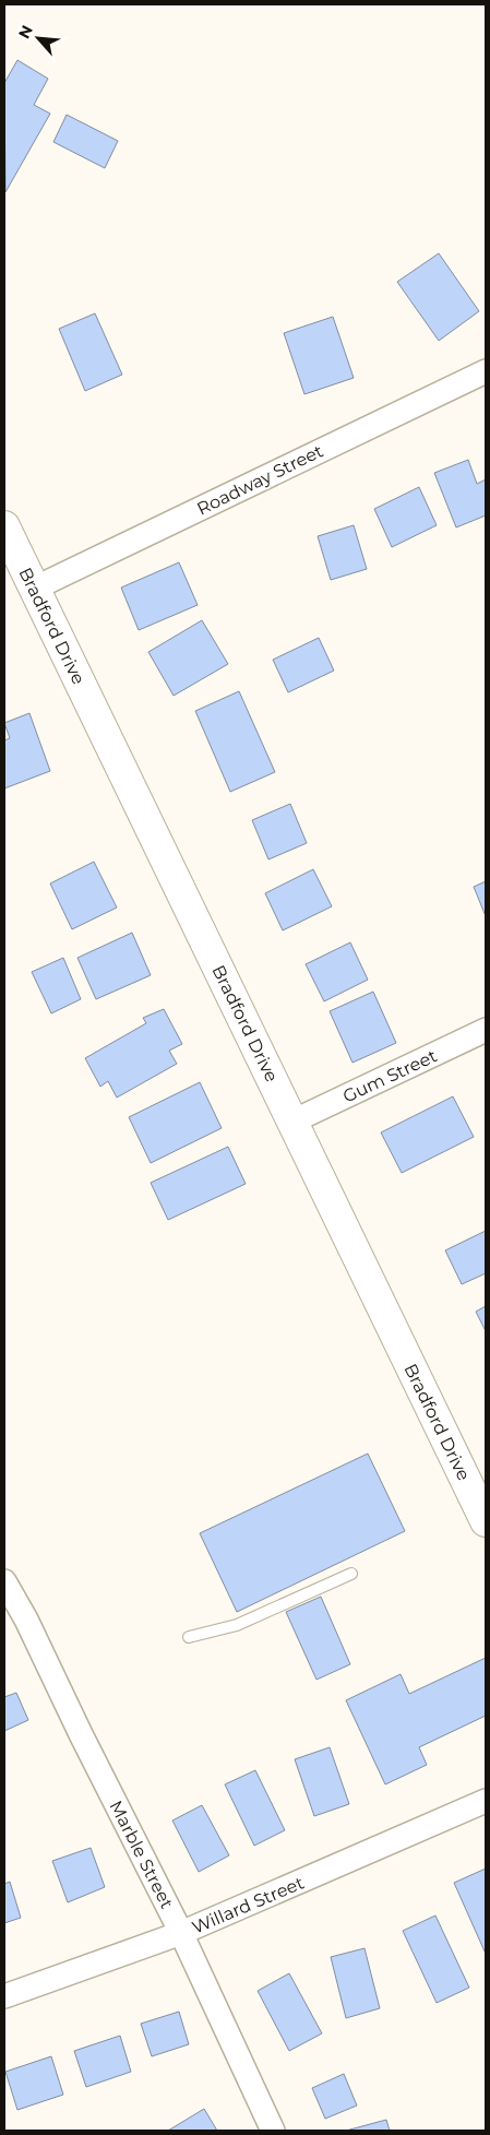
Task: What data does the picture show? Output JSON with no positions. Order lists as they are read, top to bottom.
{
  "streets": {
    "street": [
      "Roadway Street",
      "Bradford Drive",
      "Gum Street",
      "Marble Street",
      "Willard Street"
    ]
  },
  "crossings": [
    ["Roadway Street", "Bradford Drive"],
    ["Bradford Drive", "Gum Street"],
    ["Marble Street", "Willard Street"]
  ],
  "north": "top left"
}
